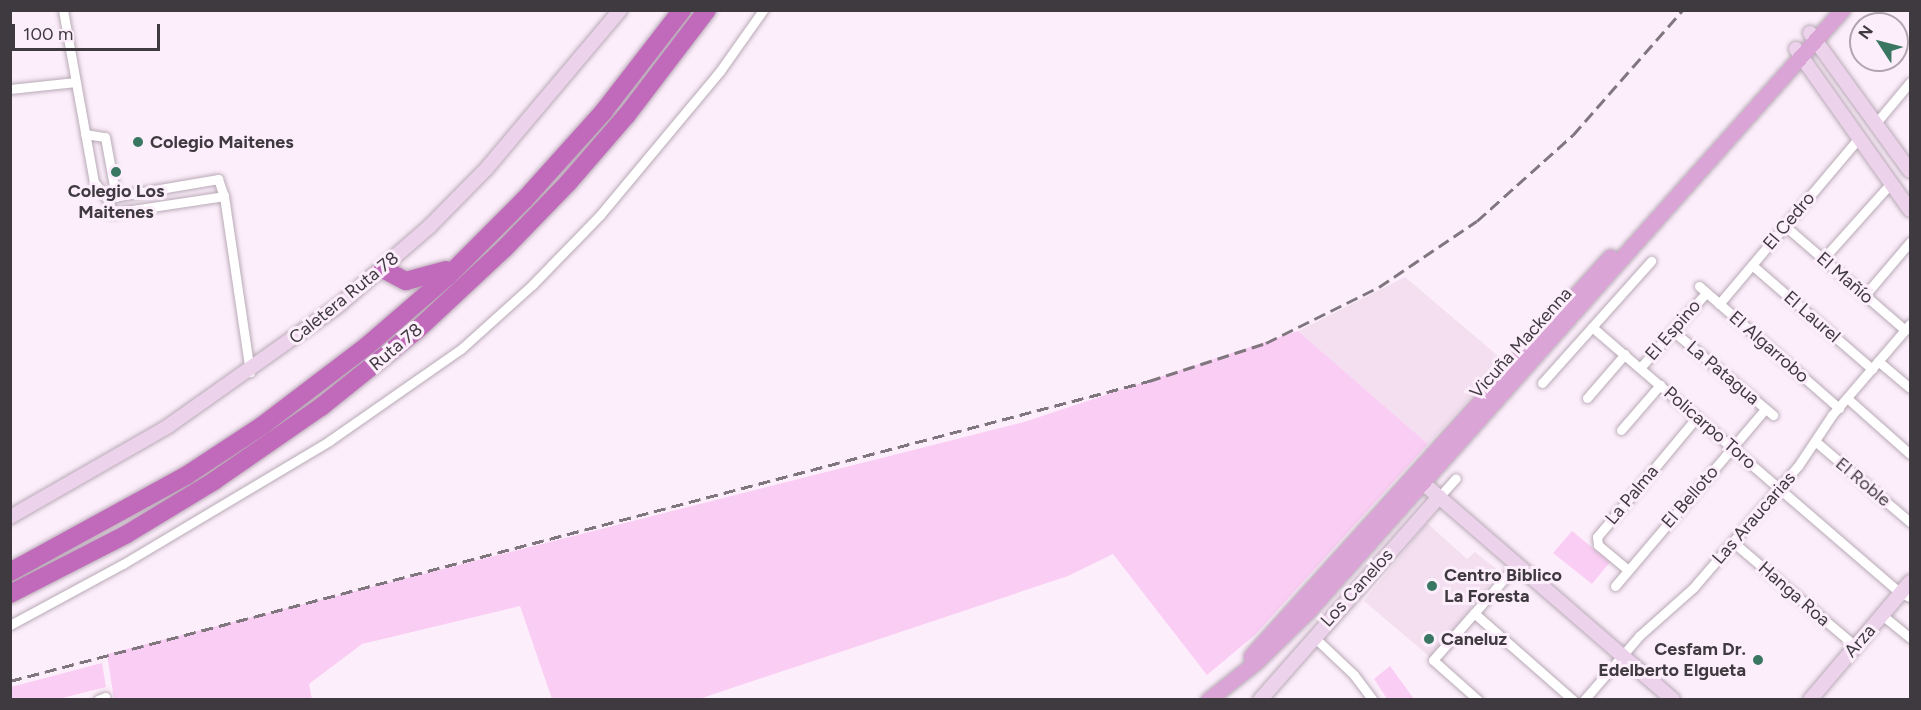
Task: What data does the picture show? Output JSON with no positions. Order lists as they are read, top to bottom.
{
  "streets": {
    "highway": ["Ruta 78"],
    "main road": ["Vicuña Mackenna"],
    "street": [
      "El Cedro",
      "El Mañío",
      "Caletera Ruta 78",
      "El Laurel",
      "El Espino",
      "El Algarrobo",
      "La Patagua",
      "Policarpo Toro",
      "El Roble",
      "La Palma",
      "El Belloto",
      "Las Araucarias",
      "Los Canelos",
      "Hanga Roa",
      "Arza"
    ]
  },
  "crossings": [
    ["El Cedro", "El Mañío"],
    ["El Cedro", "El Laurel"],
    ["El Cedro", "El Algarrobo"],
    ["El Mañío", "Las Araucarias"],
    ["El Laurel", "Las Araucarias"],
    ["El Espino", "El Algarrobo"],
    ["El Espino", "La Patagua"],
    ["El Espino", "Policarpo Toro"],
    ["El Algarrobo", "Las Araucarias"],
    ["La Patagua", "El Belloto"],
    ["Policarpo Toro", "La Palma"],
    ["Policarpo Toro", "El Belloto"],
    ["Policarpo Toro", "Las Araucarias"],
    ["Policarpo Toro", "Arza"],
    ["El Roble", "Las Araucarias"],
    ["La Palma", "El Belloto"],
    ["Las Araucarias", "Hanga Roa"],
    ["Hanga Roa", "Arza"]
  ],
  "places": [
    "Colegio Maitenes",
    "Colegio Los Maitenes",
    "Centro Biblico La Foresta",
    "Caneluz",
    "Cesfam Dr. Edelberto Elgueta"
  ],
  "scale_bar": "100 m",
  "north": "top left"
}
